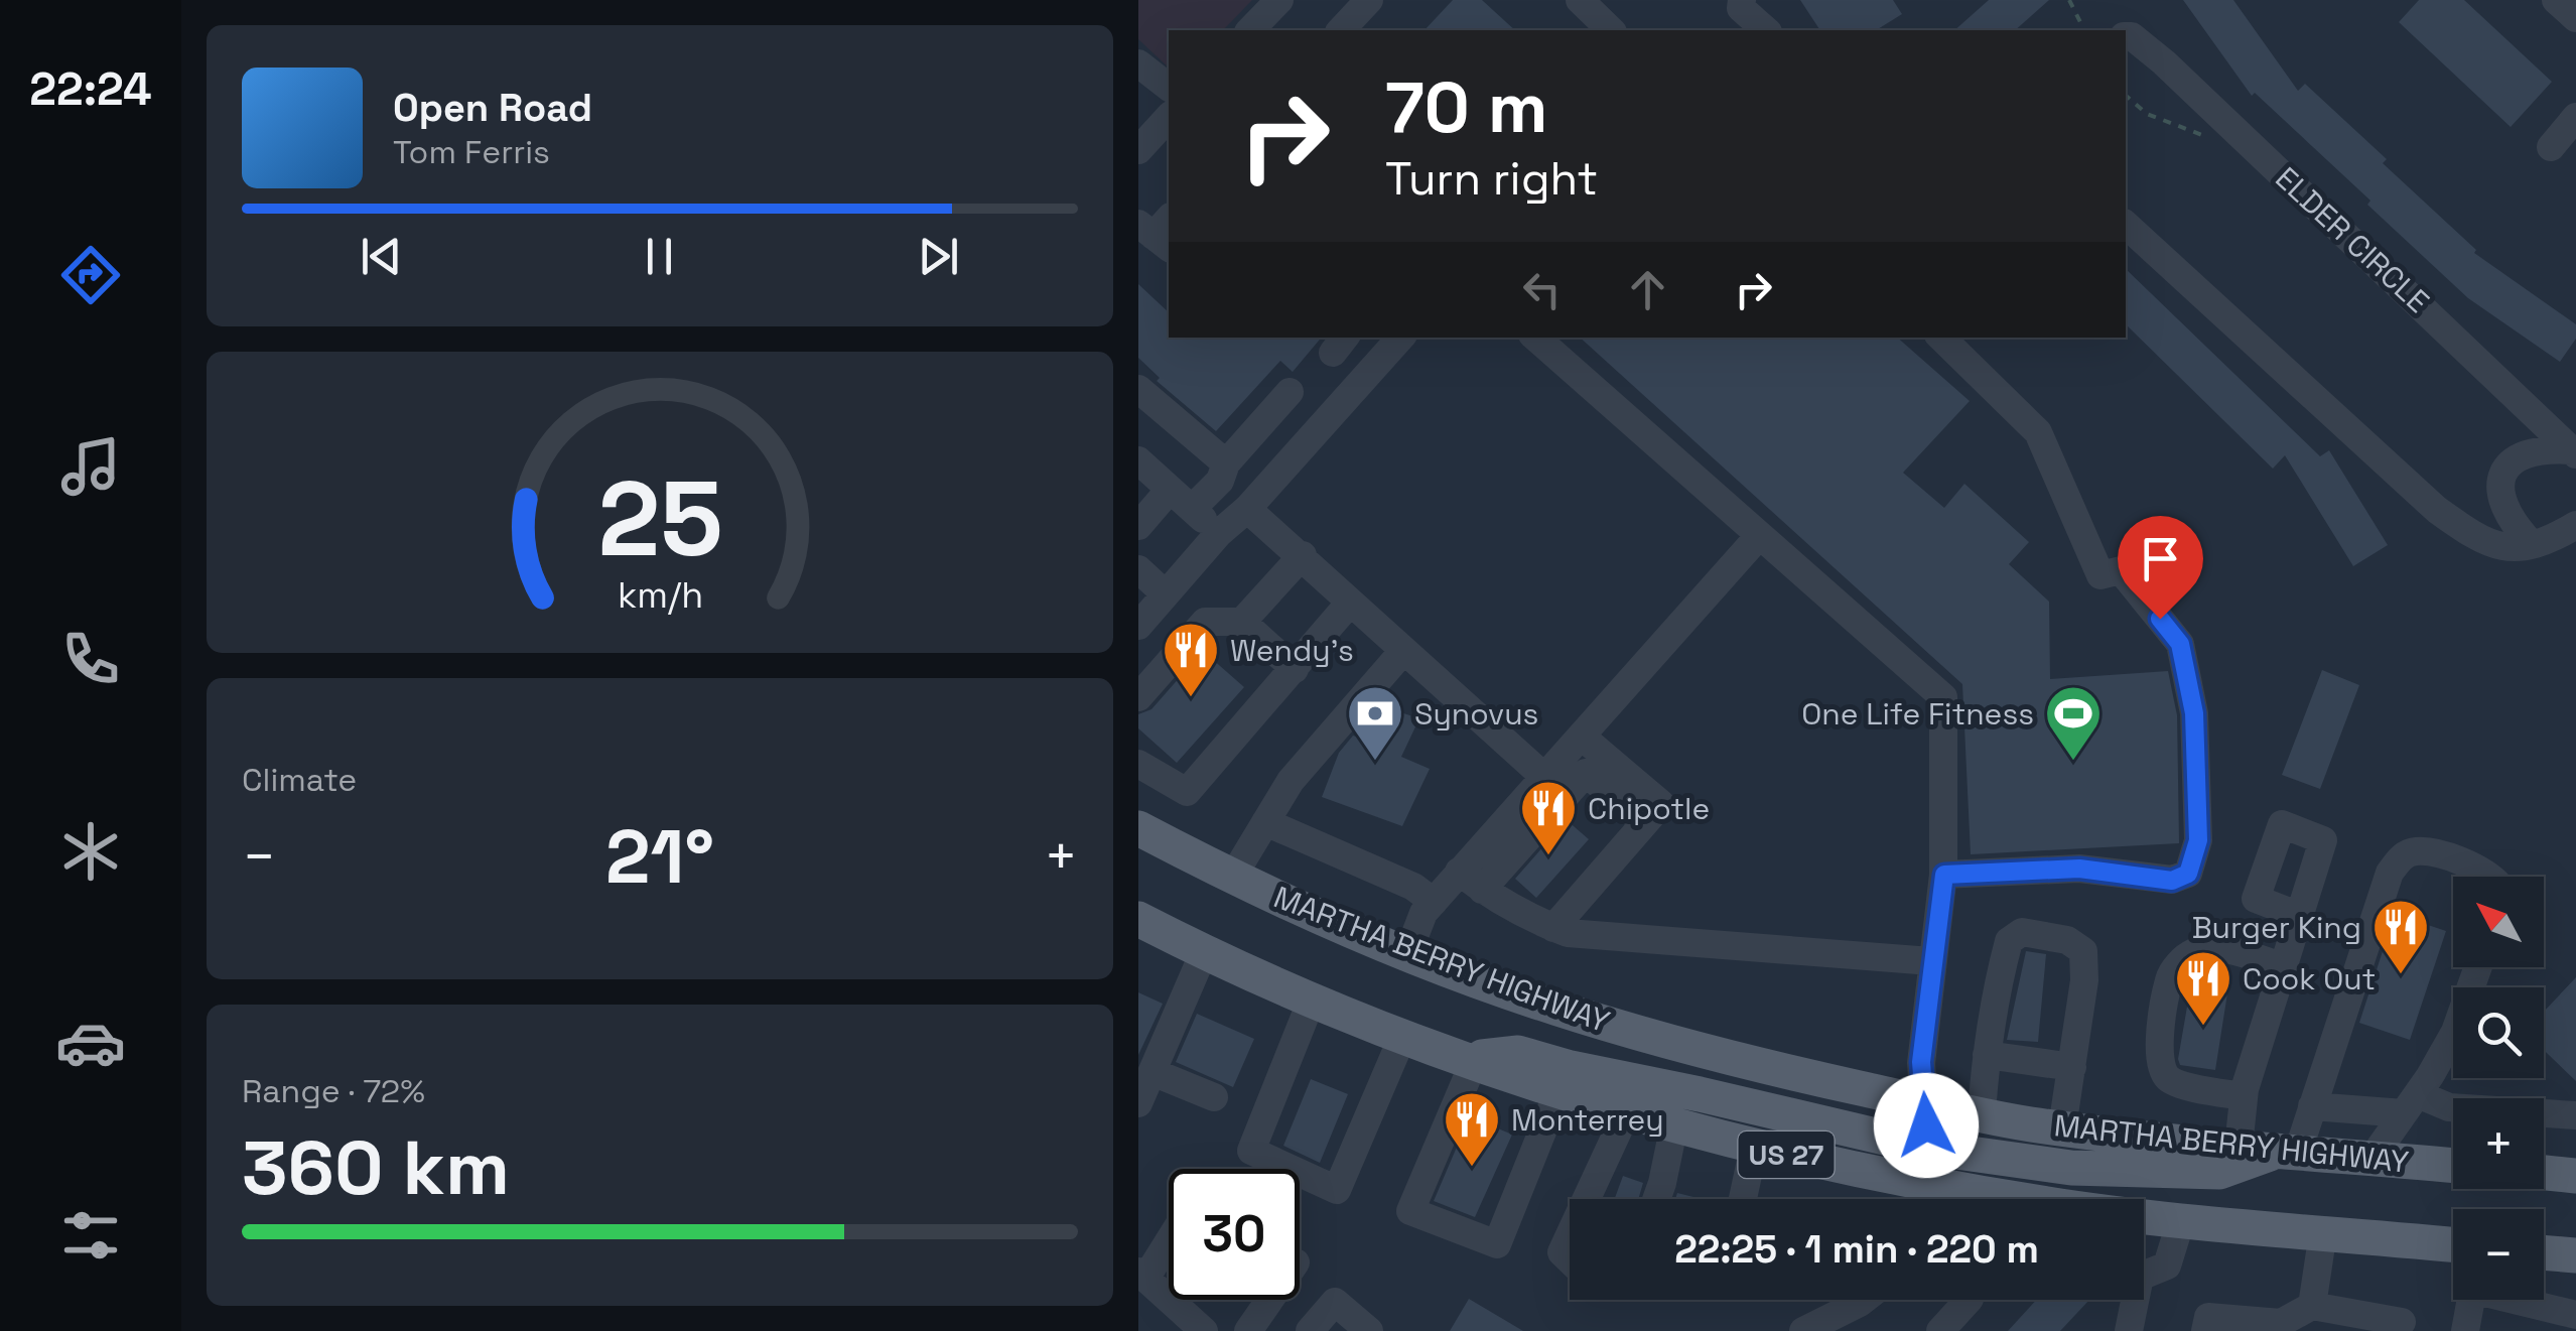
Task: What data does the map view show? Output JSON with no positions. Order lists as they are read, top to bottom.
{
  "streets": {
    "main road": ["MARTHA BERRY HIGHWAY", "US 27"],
    "street": ["ELDER CIRCLE"]
  },
  "places": {
    "restaurant": [
      "Wendy's",
      "Chipotle",
      "Burger King",
      "Cook Out",
      "Monterrey"
    ],
    "bank": ["Synovus"],
    "sports": ["One Life Fitness"]
  },
  "north": "top left",
  "page": {
    "tabs": "22:24",
    "turn": ["70 m", "Turn right"],
    "song": ["Open Road", "Tom Ferris"],
    "tile": [
      "Climate",
      ["Range · 72%", "360 km"]
    ],
    "heat": ["−", "21°", "+"],
    "map_buttons": ["+", "−"],
    "limit": "30",
    "trip": "22:25 · 1 min · 220 m",
    "gauge": ["25", "km/h"]
  }
}
